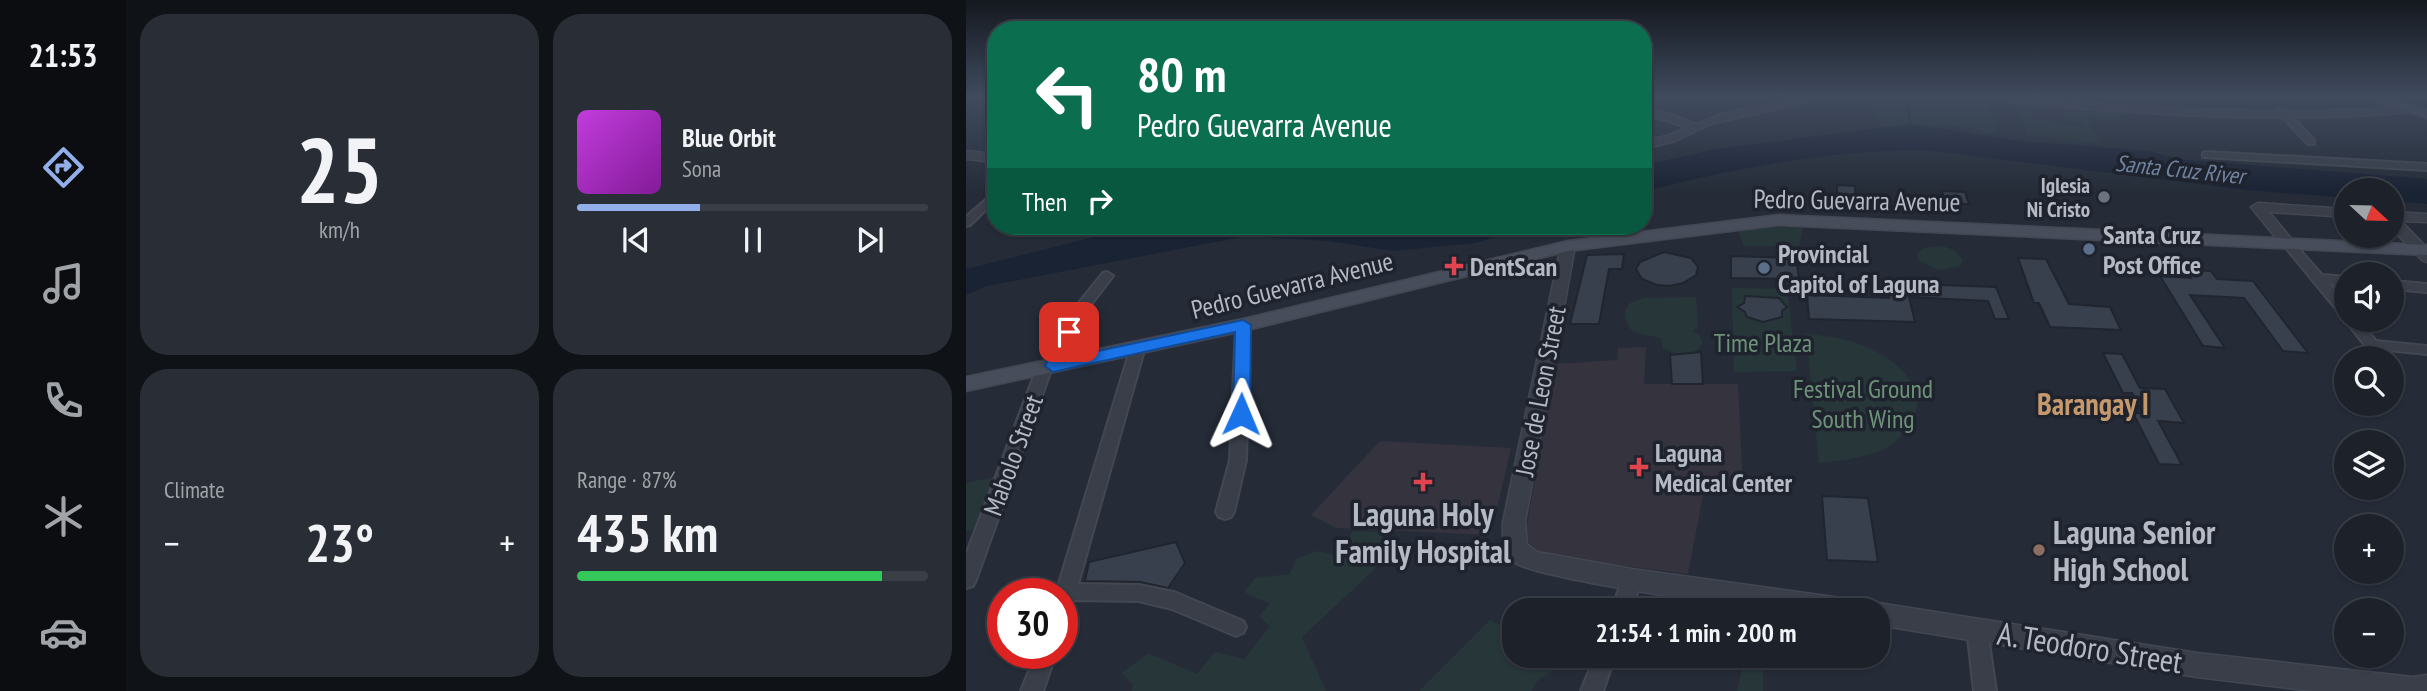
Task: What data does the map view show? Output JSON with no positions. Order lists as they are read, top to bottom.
{
  "streets": {
    "main road": ["Pedro Guevarra Avenue"],
    "street": ["Jose de Leon Street", "Mabolo Street", "A. Teodoro Street"]
  },
  "crossings": [
    ["Pedro Guevarra Avenue", "Jose de Leon Street"],
    ["Pedro Guevarra Avenue", "Mabolo Street"]
  ],
  "districts": ["Barangay I"],
  "water": ["Santa Cruz River"],
  "parks": ["Time Plaza", "Festival Ground South Wing"],
  "places": {
    "other": [
      "Iglesia Ni Cristo",
      "Santa Cruz Post Office",
      "Provincial Capitol of Laguna",
      "Laguna Senior High School"
    ],
    "health": ["DentScan", "Laguna Medical Center", "Laguna Holy Family Hospital"]
  },
  "north": "right",
  "page": {
    "tabs": "21:53",
    "tile": [
      ["25", "km/h"],
      "Climate",
      ["Range · 87%", "435 km"]
    ],
    "turn": ["80 m", "Pedro Guevarra Avenue"],
    "song": ["Blue Orbit", "Sona"],
    "then": "Then",
    "map_buttons": ["+", "−"],
    "heat": ["−", "23°", "+"],
    "limit": "30",
    "trip": "21:54 · 1 min · 200 m"
  }
}
